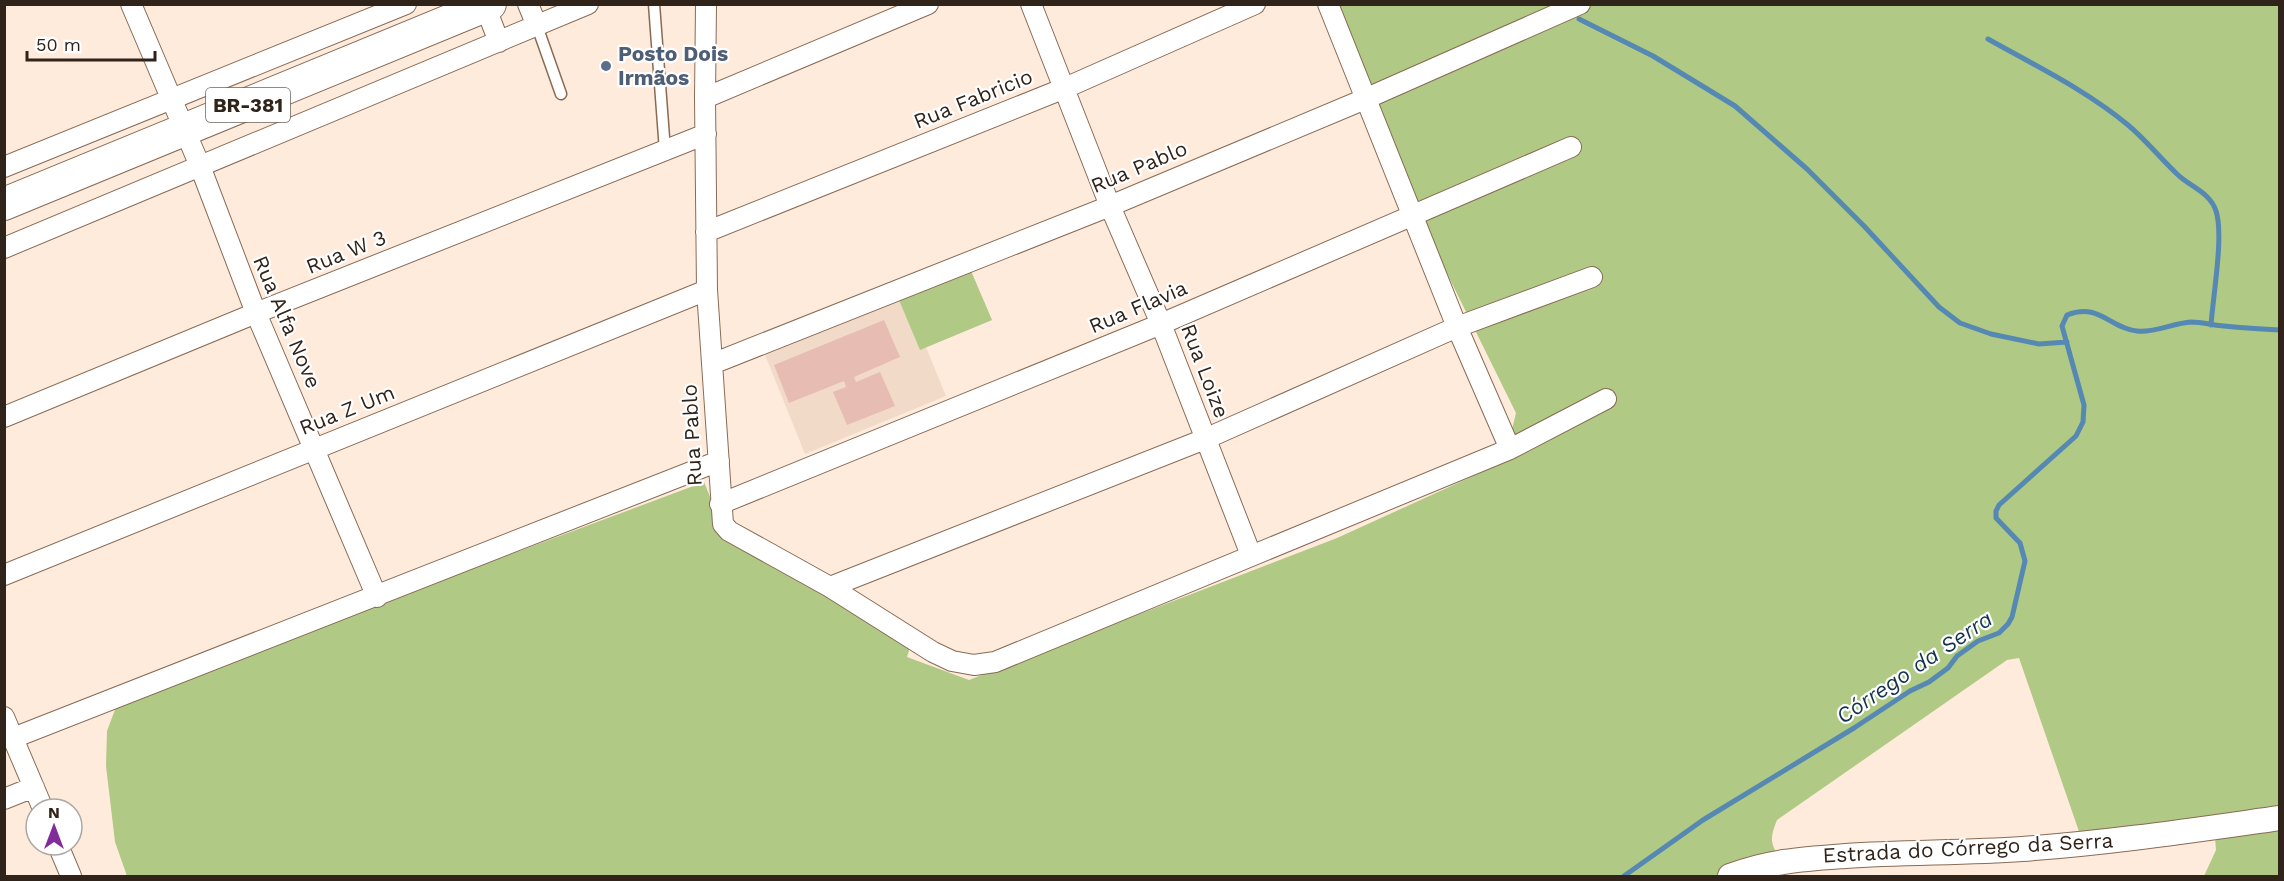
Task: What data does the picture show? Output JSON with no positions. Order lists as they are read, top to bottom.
{
  "streets": {
    "main road": ["BR-381"],
    "street": [
      "Rua Fabricio",
      "Rua Pablo",
      "Rua W 3",
      "Rua Flavia",
      "Rua Alfa Nove",
      "Rua Loize",
      "Rua Z Um",
      "Estrada do Córrego da Serra"
    ]
  },
  "crossings": [
    ["Rua Fabricio", "Rua Pablo"],
    ["Rua Fabricio", "Rua Loize"],
    ["BR-381", "Rua Alfa Nove"],
    ["Rua Pablo", "Rua W 3"],
    ["Rua Pablo", "Rua Flavia"],
    ["Rua Pablo", "Rua Loize"],
    ["Rua Pablo", "Rua Z Um"],
    ["Rua W 3", "Rua Alfa Nove"],
    ["Rua Flavia", "Rua Loize"],
    ["Rua Alfa Nove", "Rua Z Um"]
  ],
  "water": ["Córrego da Serra"],
  "places": ["Posto Dois Irmãos"],
  "scale_bar": "50 m",
  "north": "top"
}
